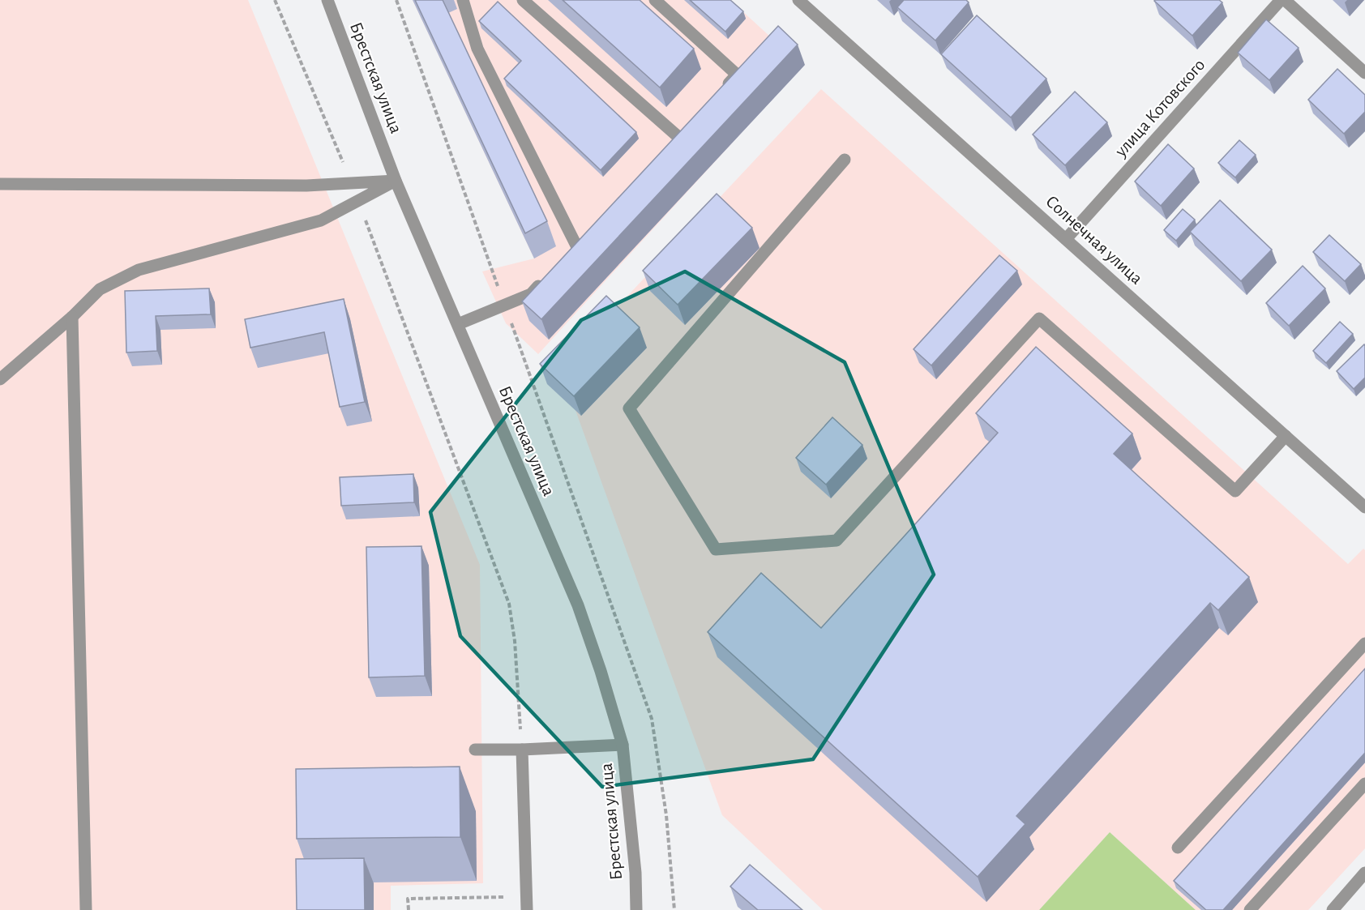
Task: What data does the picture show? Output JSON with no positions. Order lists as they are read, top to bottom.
{
  "streets": {
    "street": ["Брестская улица", "улица Котовского", "Солнечная улица"]
  },
  "crossings": [
    ["улица Котовского", "Солнечная улица"]
  ]
}
